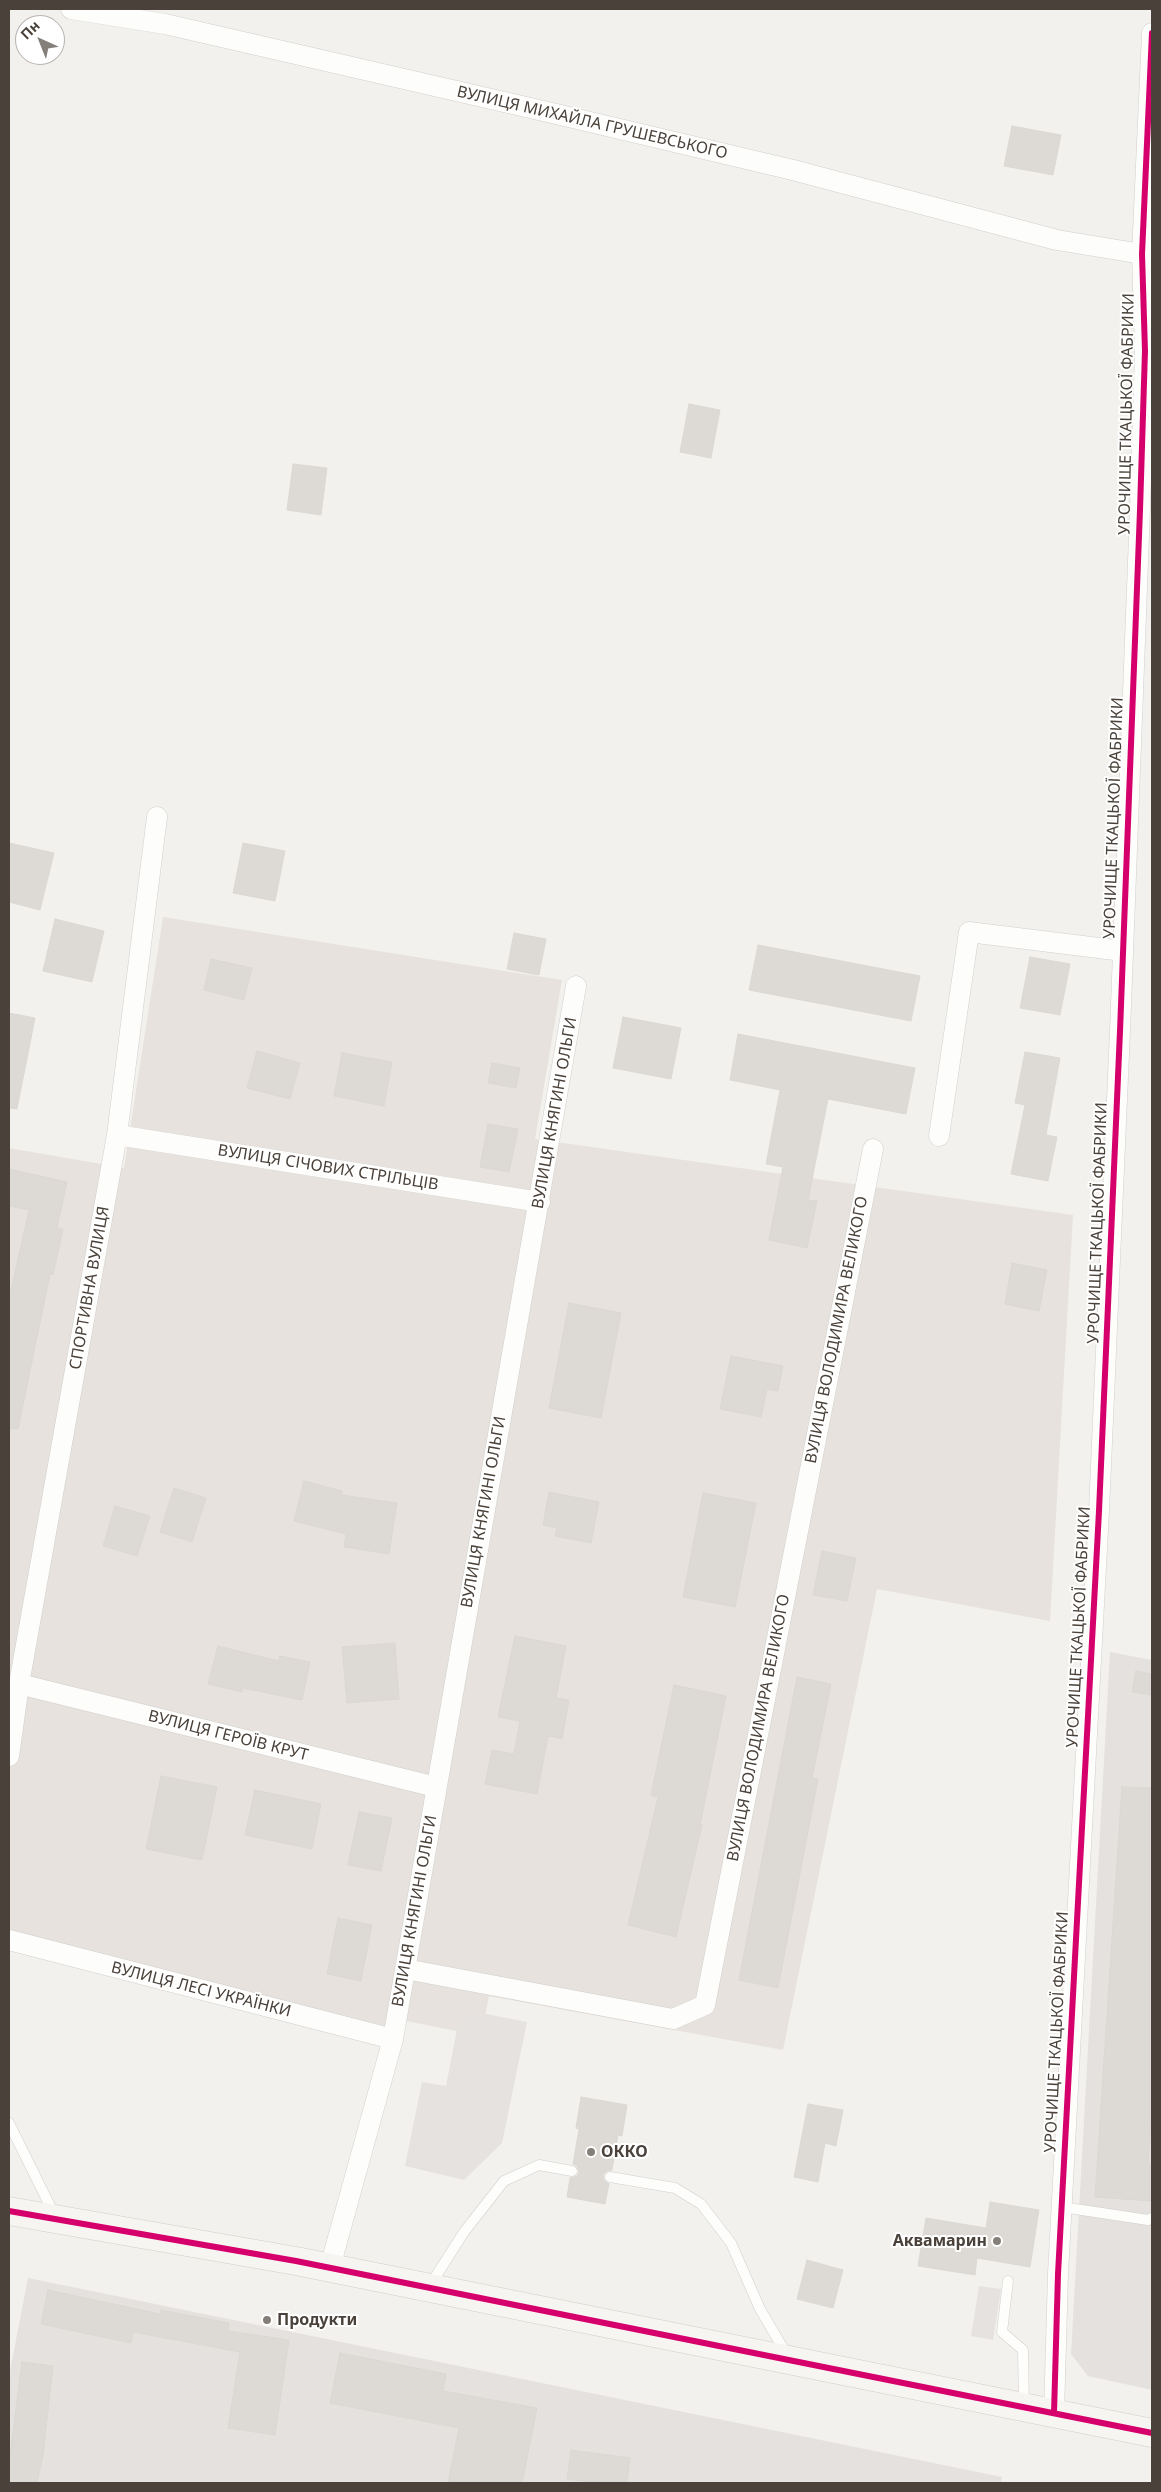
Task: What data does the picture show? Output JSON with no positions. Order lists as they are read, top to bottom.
{
  "streets": {
    "street": [
      "ВУЛИЦЯ МИХАЙЛА ГРУШЕВСЬКОГО",
      "УРОЧИЩЕ ТКАЦЬКОЇ ФАБРИКИ",
      "ВУЛИЦЯ КНЯГИНІ ОЛЬГИ",
      "ВУЛИЦЯ СІЧОВИХ СТРІЛЬЦІВ",
      "СПОРТИВНА ВУЛИЦЯ",
      "ВУЛИЦЯ ВОЛОДИМИРА ВЕЛИКОГО",
      "ВУЛИЦЯ ГЕРОЇВ КРУТ",
      "ВУЛИЦЯ ЛЕСІ УКРАЇНКИ"
    ]
  },
  "crossings": [
    ["ВУЛИЦЯ МИХАЙЛА ГРУШЕВСЬКОГО", "УРОЧИЩЕ ТКАЦЬКОЇ ФАБРИКИ"],
    ["ВУЛИЦЯ КНЯГИНІ ОЛЬГИ", "ВУЛИЦЯ СІЧОВИХ СТРІЛЬЦІВ"],
    ["ВУЛИЦЯ КНЯГИНІ ОЛЬГИ", "ВУЛИЦЯ ВОЛОДИМИРА ВЕЛИКОГО"],
    ["ВУЛИЦЯ КНЯГИНІ ОЛЬГИ", "ВУЛИЦЯ ГЕРОЇВ КРУТ"],
    ["ВУЛИЦЯ КНЯГИНІ ОЛЬГИ", "ВУЛИЦЯ ЛЕСІ УКРАЇНКИ"],
    ["ВУЛИЦЯ СІЧОВИХ СТРІЛЬЦІВ", "СПОРТИВНА ВУЛИЦЯ"],
    ["СПОРТИВНА ВУЛИЦЯ", "ВУЛИЦЯ ГЕРОЇВ КРУТ"]
  ],
  "places": ["ОККО", "Аквамарин", "Продукти"],
  "north": "top left"
}
